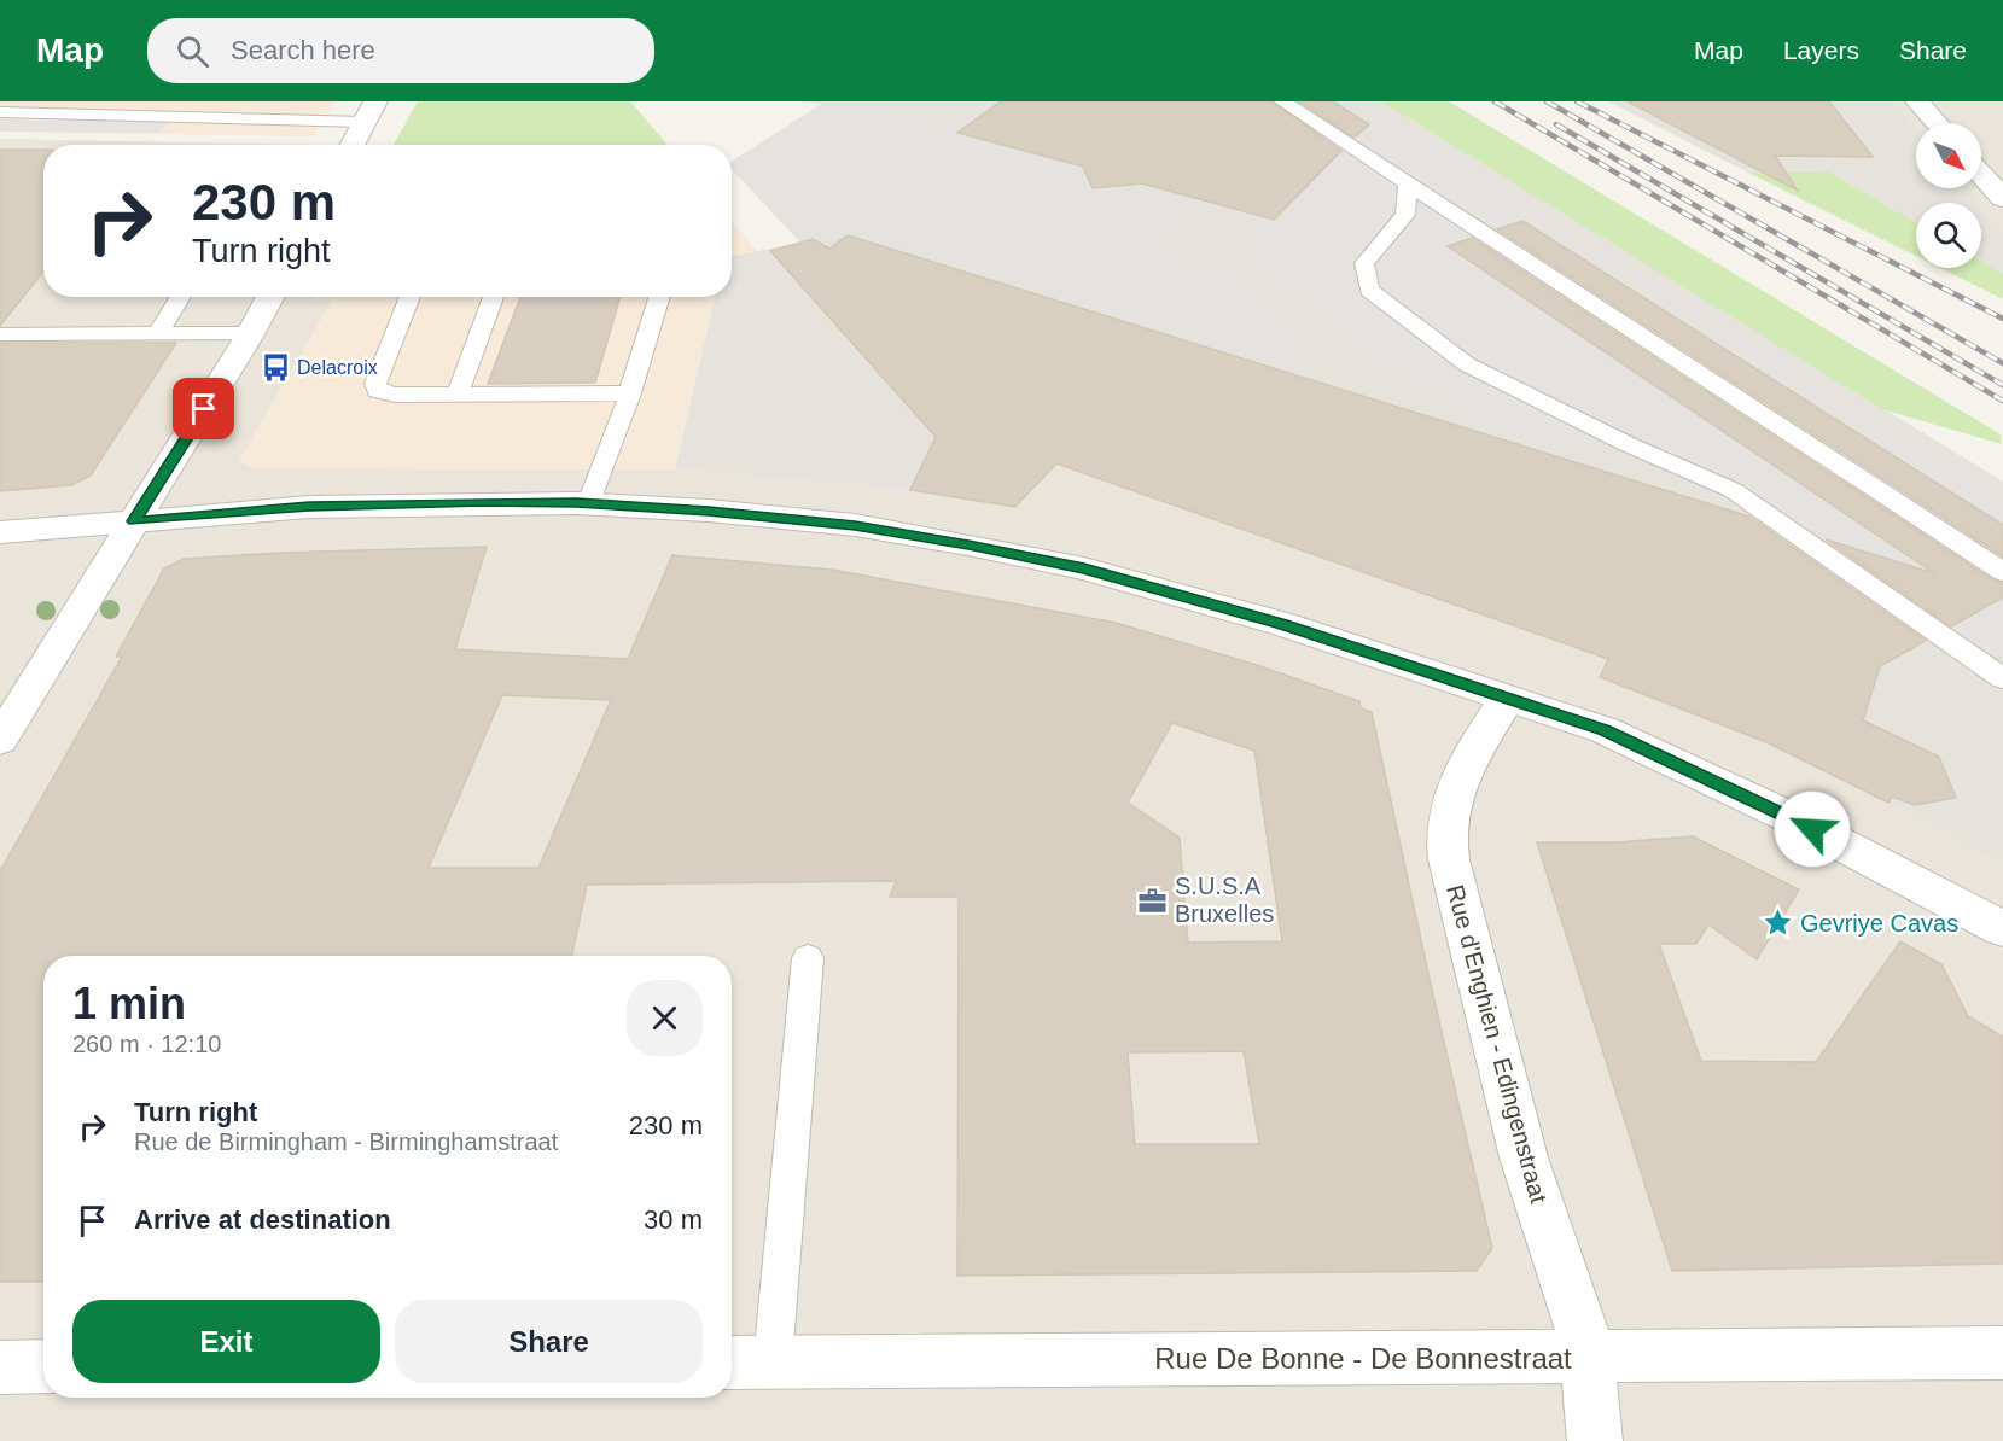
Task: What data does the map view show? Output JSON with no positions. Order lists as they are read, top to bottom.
{
  "streets": {
    "street": ["Rue d'Enghien - Edingenstraat", "Rue De Bonne - De Bonnestraat"]
  },
  "crossings": [
    ["Rue d'Enghien - Edingenstraat", "Rue De Bonne - De Bonnestraat"]
  ],
  "places": {
    "bus stop": ["Delacroix"],
    "office": ["S.U.S.A Bruxelles"],
    "place": ["Gevriye Cavas"]
  },
  "north": "bottom right",
  "page": {
    "header": "Map",
    "search": "Search here",
    "nav": ["Map", "Layers", "Share"],
    "turn": ["230 m", "Turn right"],
    "heading": ["1 min", "260 m · 12:10"],
    "list": [
      {
        "name": "Turn right",
        "note": "Rue de Birmingham - Birminghamstraat",
        "value": "230 m"
      },
      {
        "name": "Arrive at destination",
        "value": "30 m"
      }
    ],
    "buttons": ["Exit", "Share"]
  }
}
